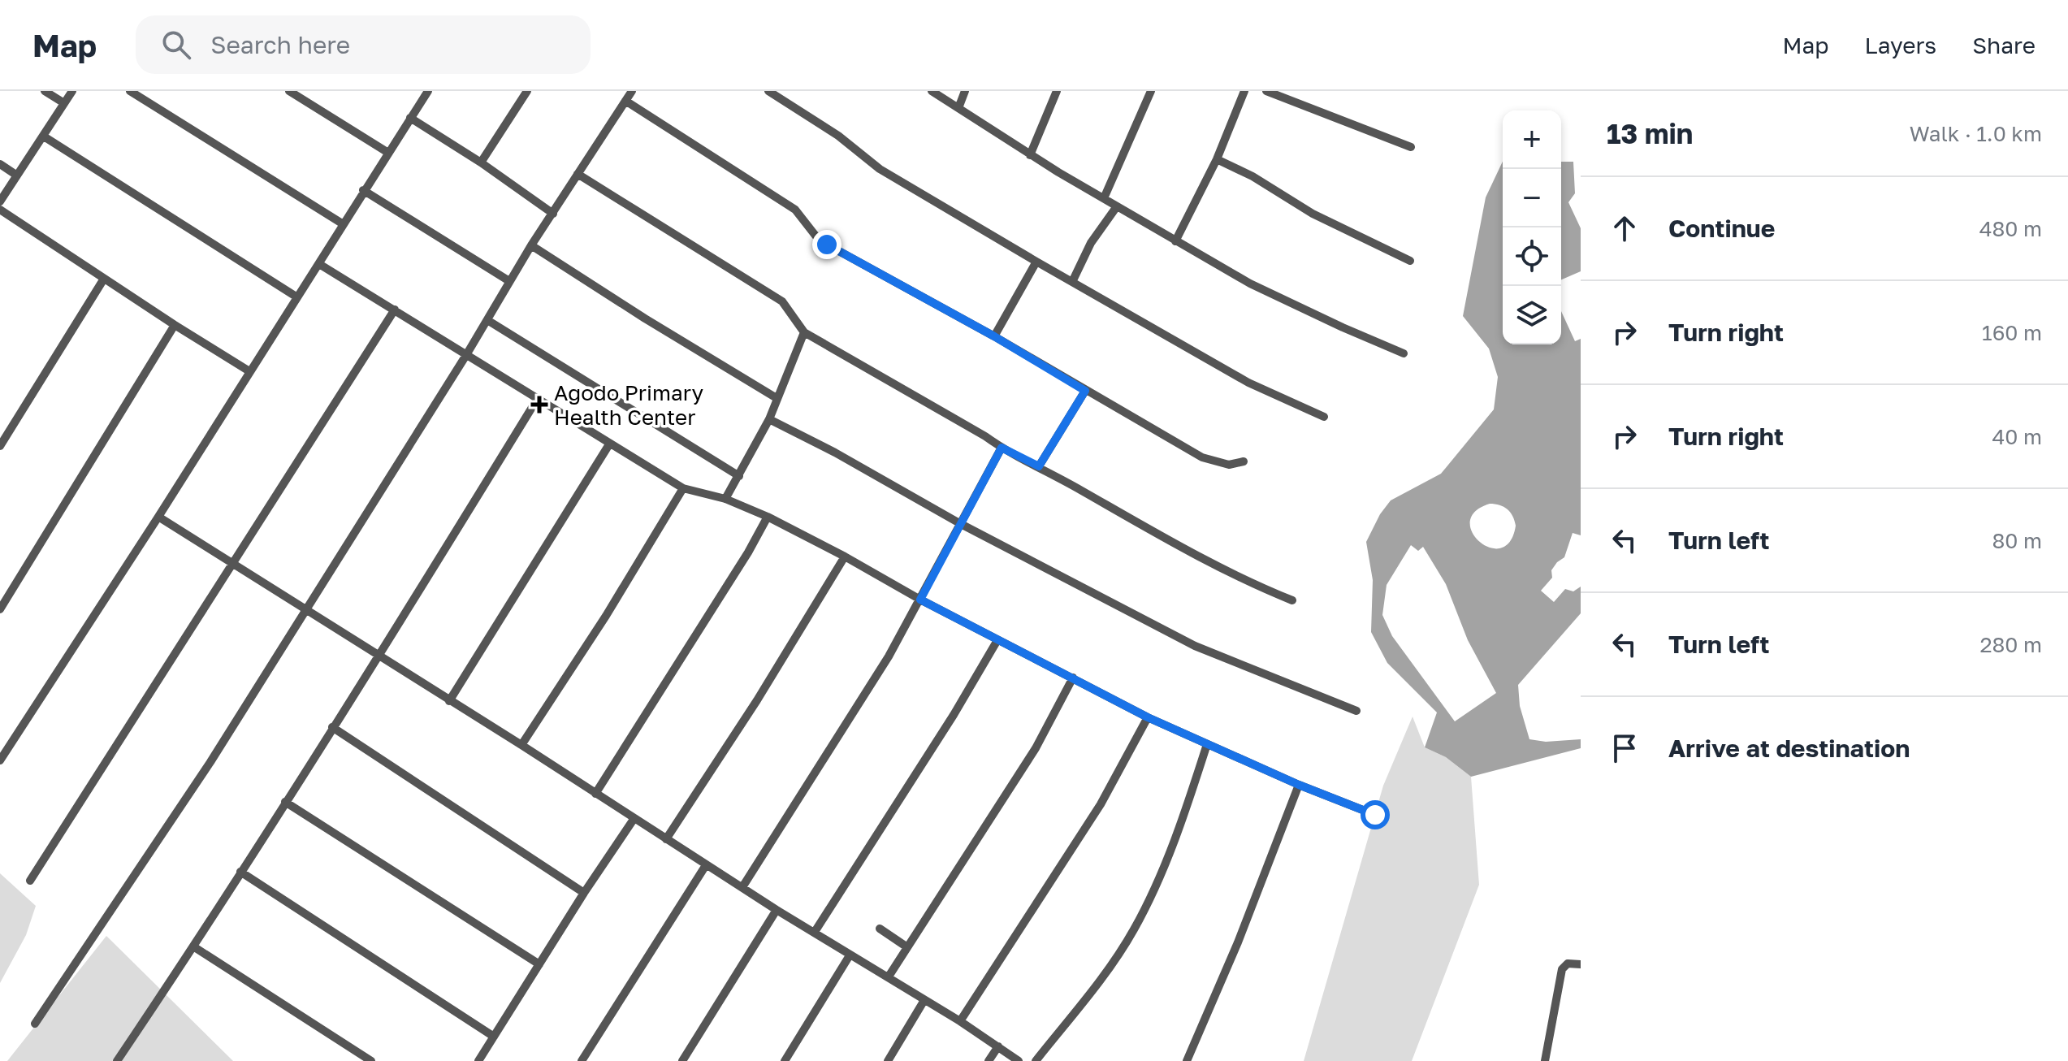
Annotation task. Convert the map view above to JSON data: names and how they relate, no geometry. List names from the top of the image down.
{
  "places": {
    "health": ["Agodo Primary Health Center"]
  },
  "page": {
    "header": "Map",
    "search": "Search here",
    "nav": ["Map", "Layers", "Share"],
    "heading": ["13 min", "Walk · 1.0 km"],
    "map_buttons": ["+", "−"],
    "list": [
      ["Continue", "480 m"],
      ["Turn right", "160 m"],
      ["Turn right", "40 m"],
      ["Turn left", "80 m"],
      ["Turn left", "280 m"],
      "Arrive at destination"
    ]
  }
}
